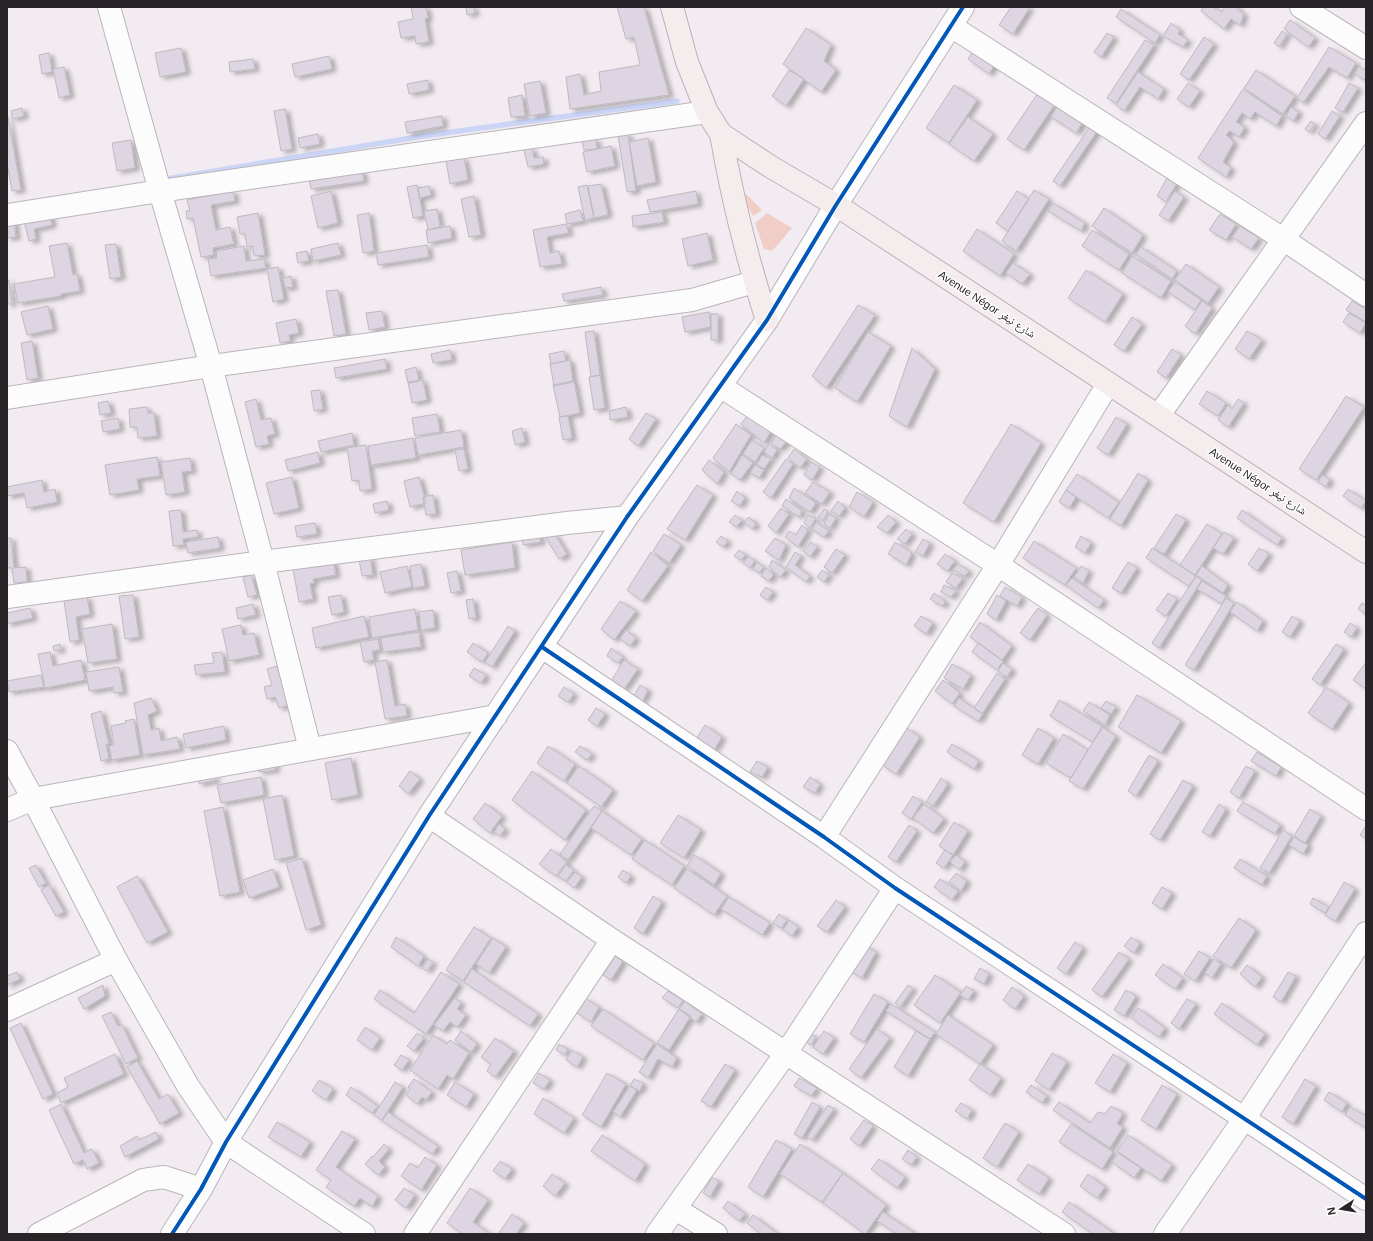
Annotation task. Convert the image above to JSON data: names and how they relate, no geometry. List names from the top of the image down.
{
  "streets": {
    "main road": ["Avenue Négor شارع نيغر"]
  },
  "north": "left"
}
